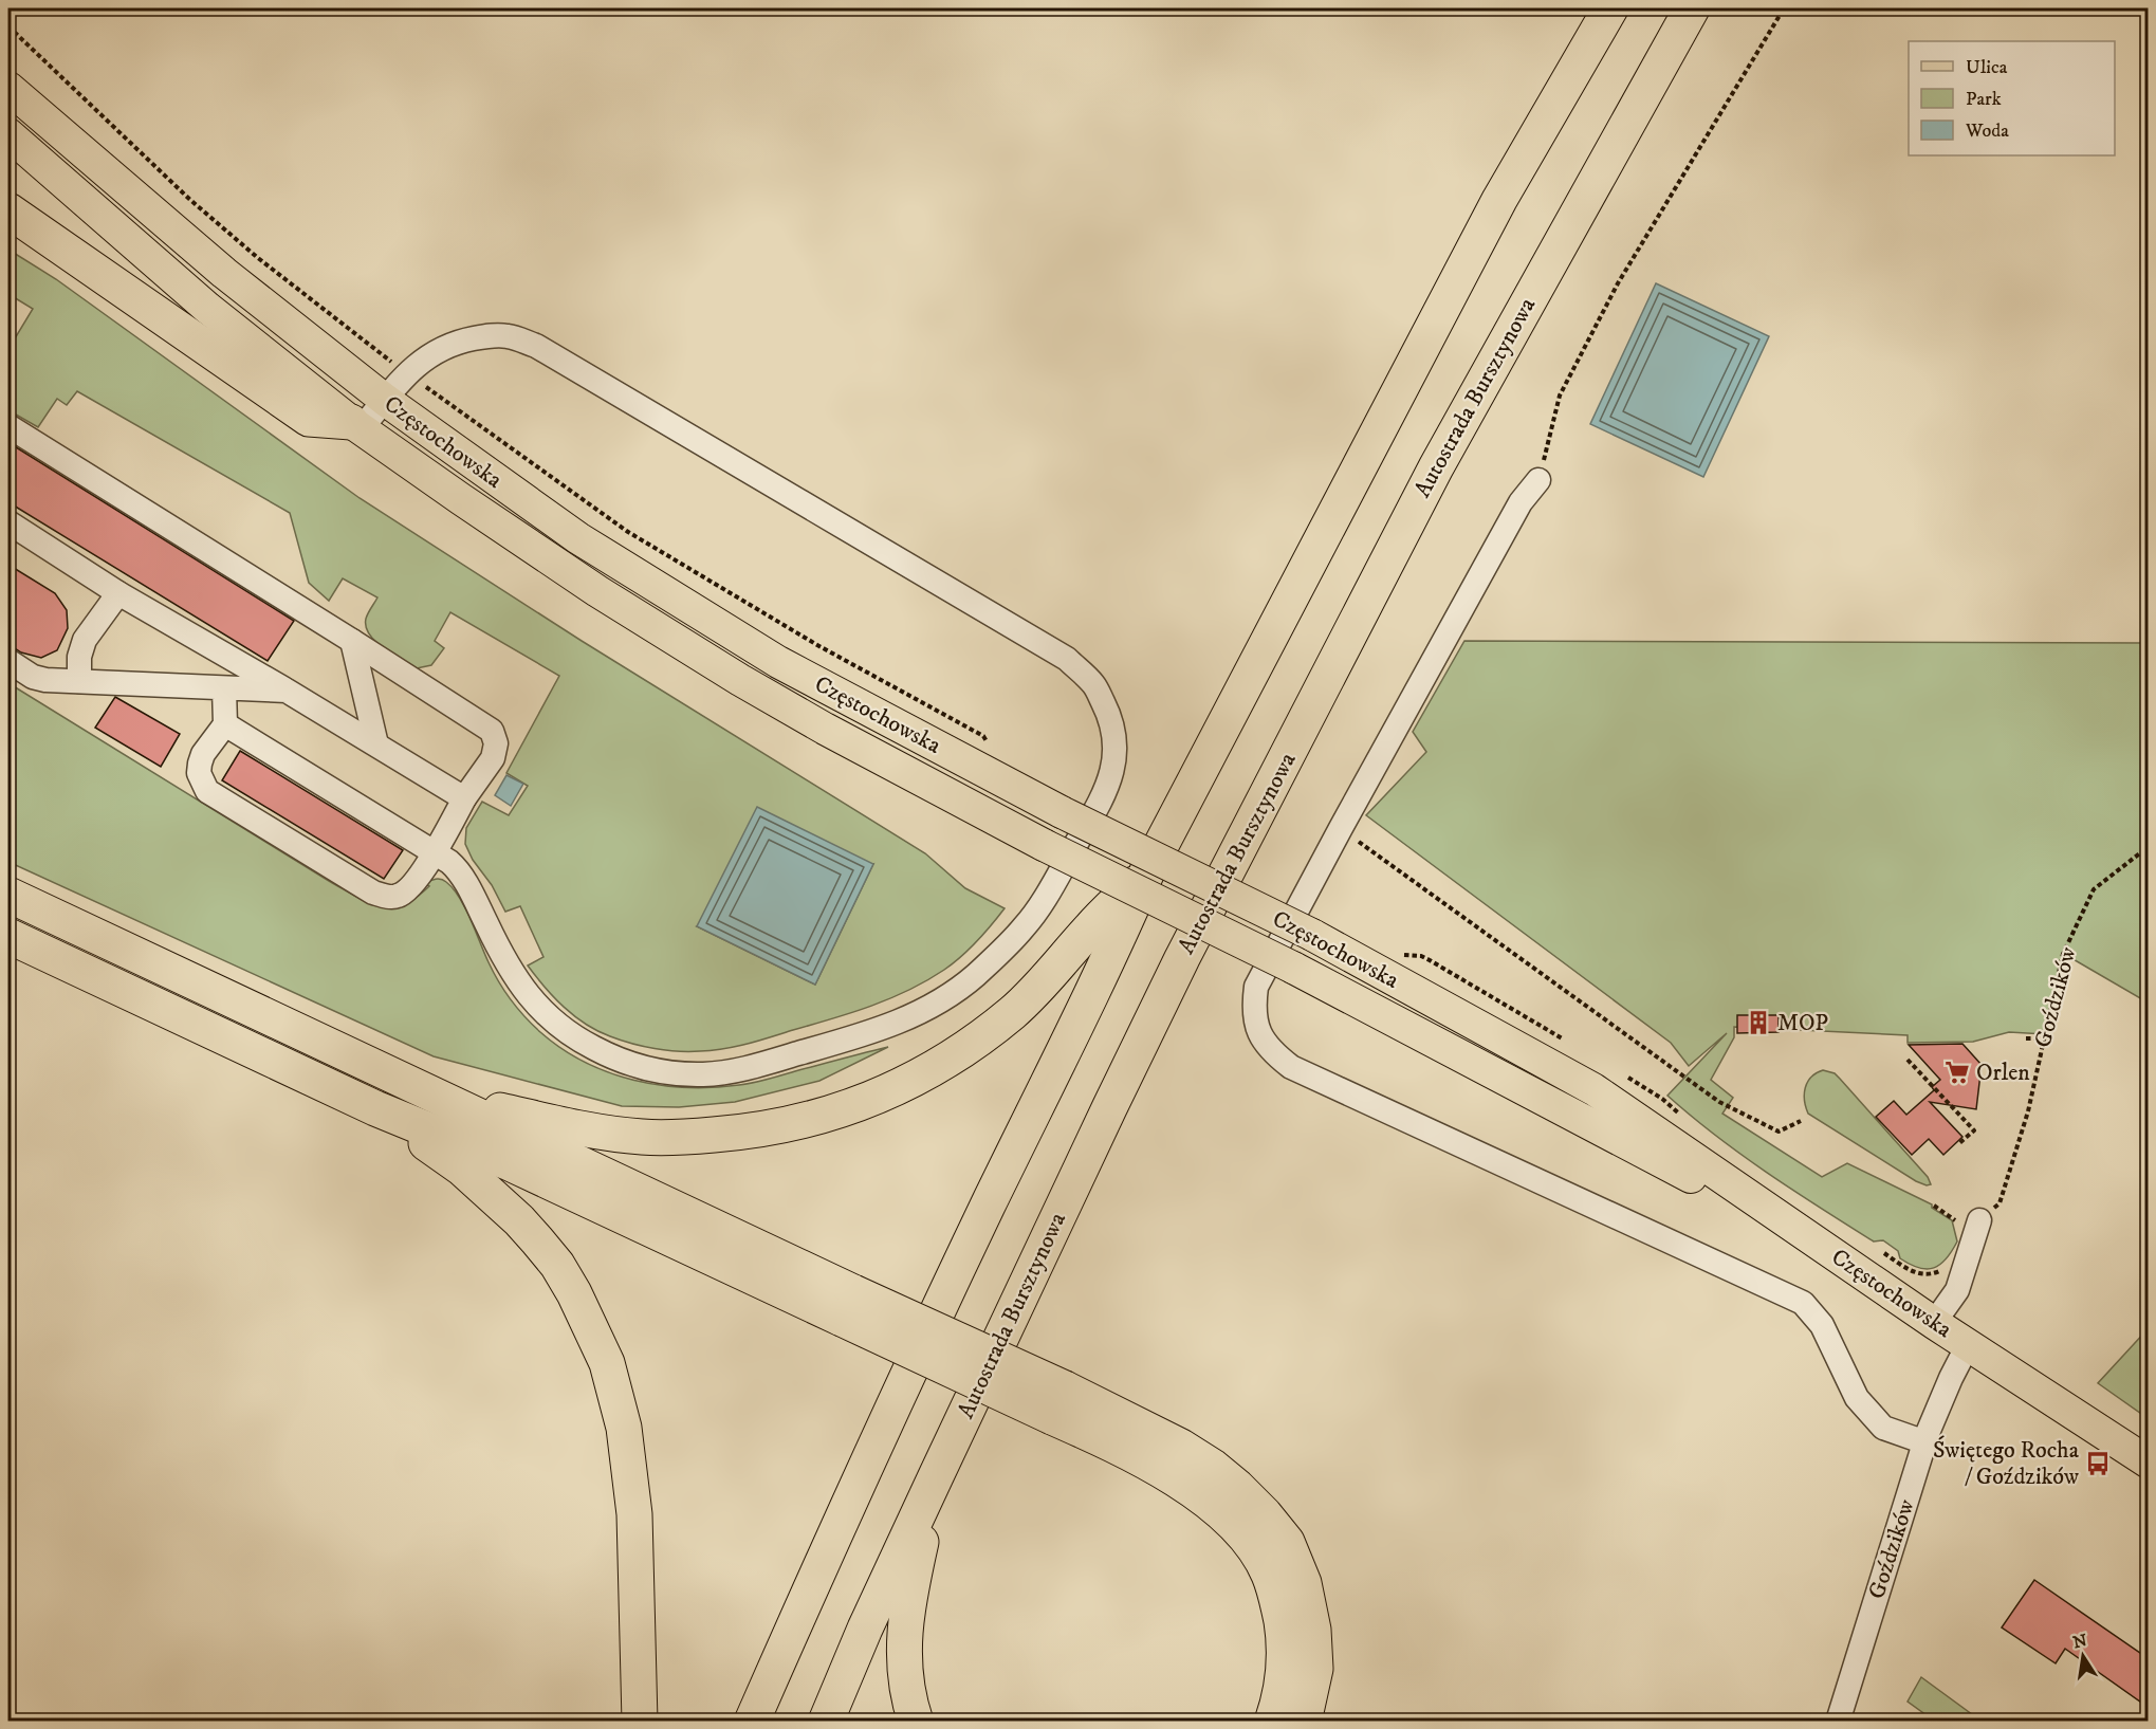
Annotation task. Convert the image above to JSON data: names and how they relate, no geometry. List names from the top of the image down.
{
  "streets": {
    "highway": ["Autostrada Bursztynowa"],
    "main road": ["Częstochowska"],
    "street": ["Goździków"]
  },
  "crossings": [
    ["Częstochowska", "Goździków"]
  ],
  "places": {
    "building": ["MOP"],
    "supermarket": ["Orlen"],
    "bus stop": ["Świętego Rocha / Goździków"]
  },
  "legend": ["Ulica", "Park", "Woda"],
  "north": "top"
}
